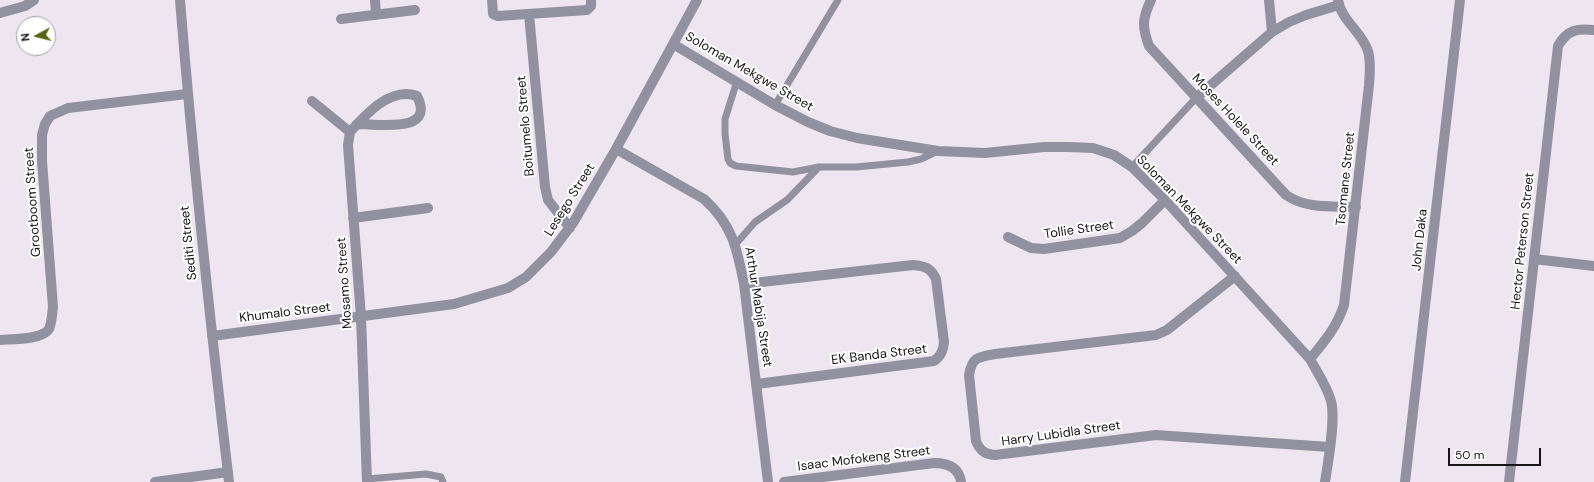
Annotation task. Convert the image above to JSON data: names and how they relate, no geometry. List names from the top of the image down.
{
  "streets": {
    "street": [
      "Soloman Mekgwe Street",
      "Moses Holele Street",
      "Boitumelo Street",
      "Tsomane Street",
      "Lesego Street",
      "Grootboom Street",
      "Tollie Street",
      "John Daka",
      "Hector Peterson Street",
      "Sediti Street",
      "Mosamo Street",
      "Arthur Mabija Street",
      "Khumalo Street",
      "EK Banda Street",
      "Harry Lubidla Street",
      "Isaac Mofokeng Street"
    ]
  },
  "crossings": [
    ["Soloman Mekgwe Street", "Tsomane Street"],
    ["Soloman Mekgwe Street", "Lesego Street"],
    ["Soloman Mekgwe Street", "Tollie Street"],
    ["Soloman Mekgwe Street", "Harry Lubidla Street"],
    ["Moses Holele Street", "Tsomane Street"],
    ["Boitumelo Street", "Lesego Street"],
    ["Lesego Street", "Mosamo Street"],
    ["Lesego Street", "Arthur Mabija Street"],
    ["Lesego Street", "Khumalo Street"],
    ["Grootboom Street", "Sediti Street"],
    ["Sediti Street", "Khumalo Street"],
    ["Mosamo Street", "Khumalo Street"],
    ["Arthur Mabija Street", "EK Banda Street"]
  ],
  "scale_bar": "50 m",
  "north": "left"
}
